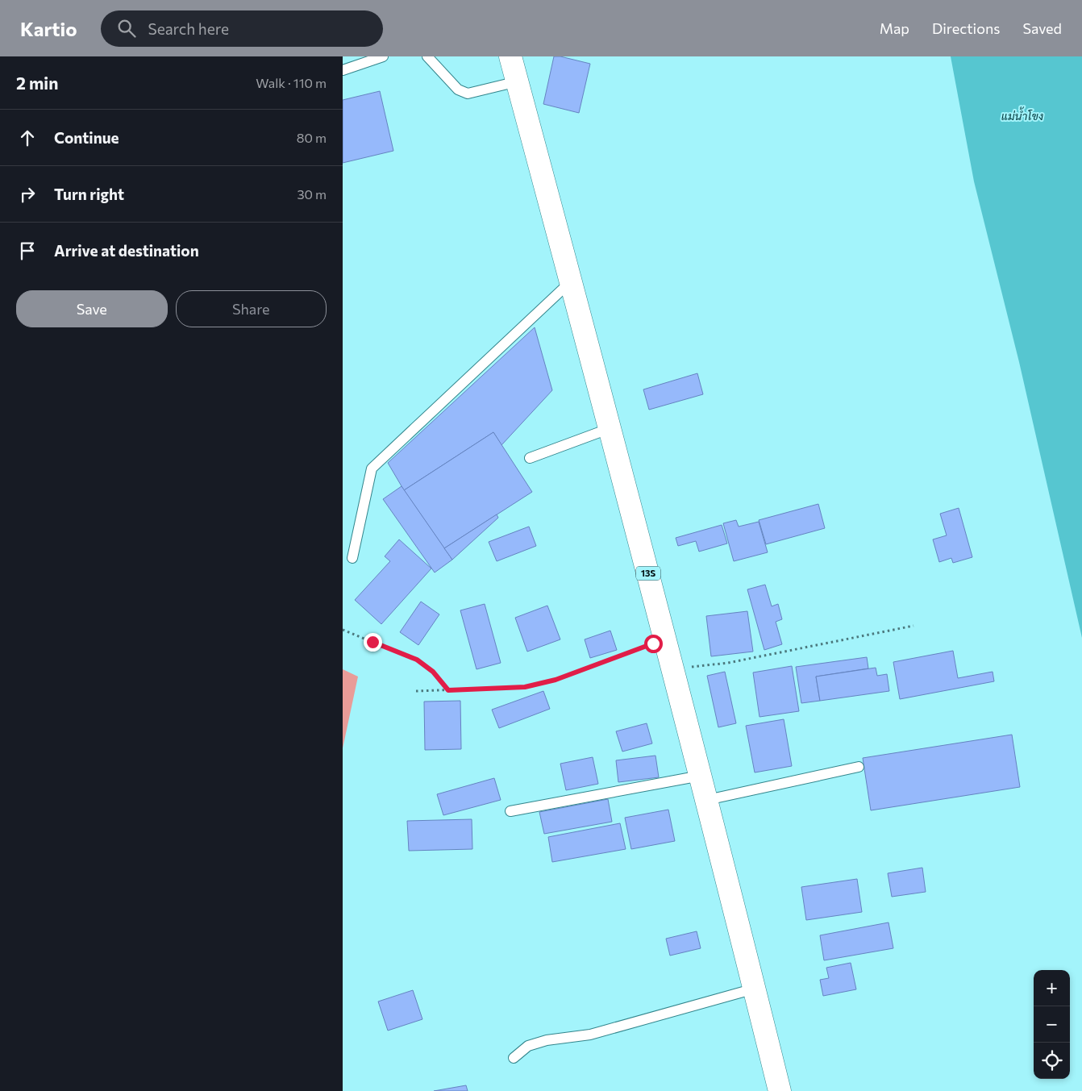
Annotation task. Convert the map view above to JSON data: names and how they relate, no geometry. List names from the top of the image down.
{
  "streets": {
    "highway": ["13S"]
  },
  "water": ["แม่น้ำโขง"],
  "page": {
    "header": "Kartio",
    "search": "Search here",
    "nav": ["Map", "Directions", "Saved"],
    "heading": ["2 min", "Walk · 110 m"],
    "list": [
      ["Continue", "80 m"],
      ["Turn right", "30 m"],
      "Arrive at destination"
    ],
    "buttons": ["Save", "Share"],
    "map_buttons": ["+", "−"]
  }
}
